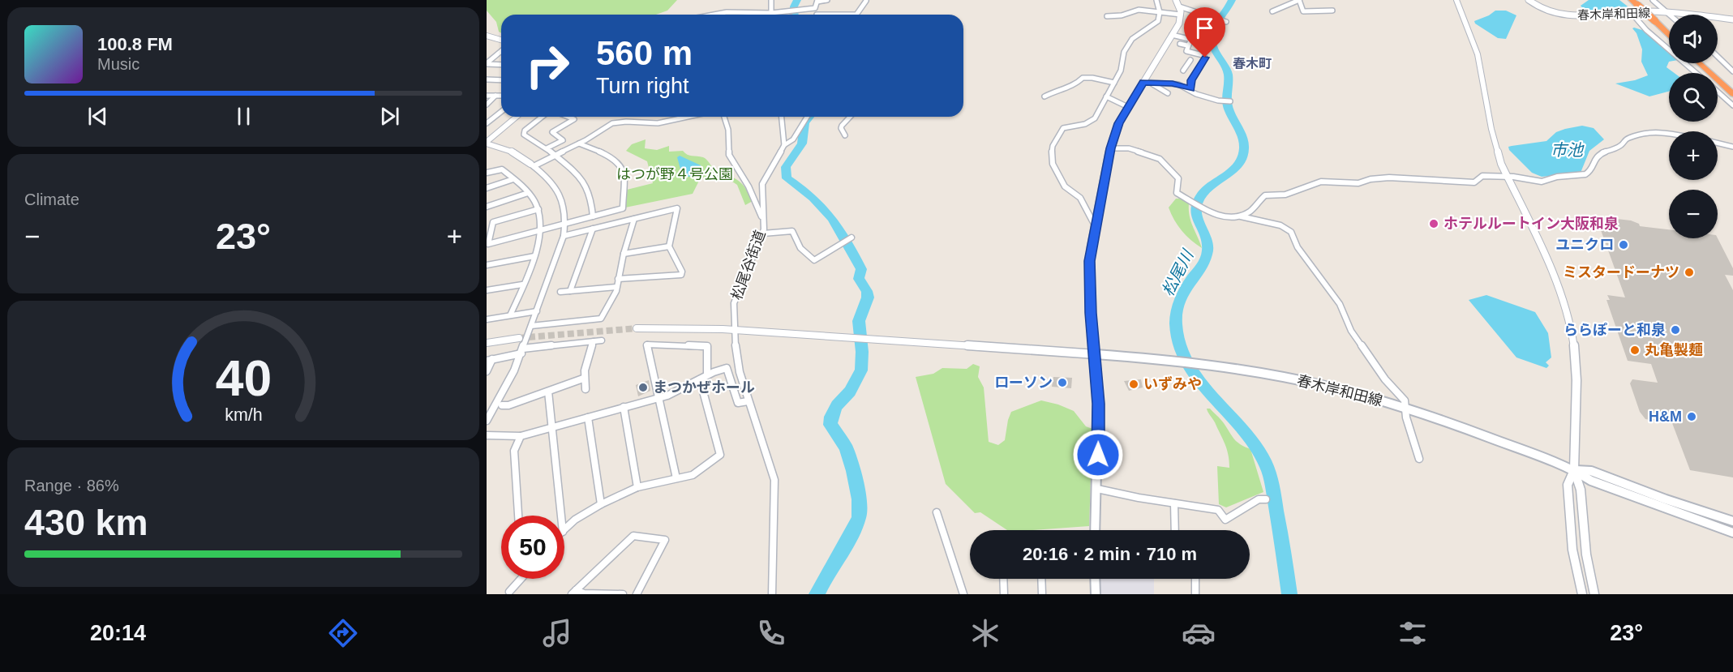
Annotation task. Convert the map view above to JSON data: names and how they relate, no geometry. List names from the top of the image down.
{
  "streets": {
    "main road": ["春木岸和田線"],
    "street": ["松尾谷街道"]
  },
  "districts": ["春木町"],
  "water": ["市池", "松尾川"],
  "parks": ["はつが野４号公園"],
  "places": [
    "ホテルルートイン大阪和泉",
    "ユニクロ",
    "ミスタードーナツ",
    "ららぽーと和泉",
    "丸亀製麺",
    "ローソン",
    "いずみや",
    "まつかぜホール",
    "H&M"
  ],
  "page": {
    "map_buttons": ["+", "−"],
    "turn": ["560 m", "Turn right"],
    "song": ["100.8 FM", "Music"],
    "tile": [
      "Climate",
      ["Range · 86%", "430 km"]
    ],
    "heat": ["−", "23°", "+"],
    "limit": "50",
    "trip": "20:16 · 2 min · 710 m",
    "tabs": ["20:14", "23°"],
    "gauge": ["40", "km/h"]
  }
}
